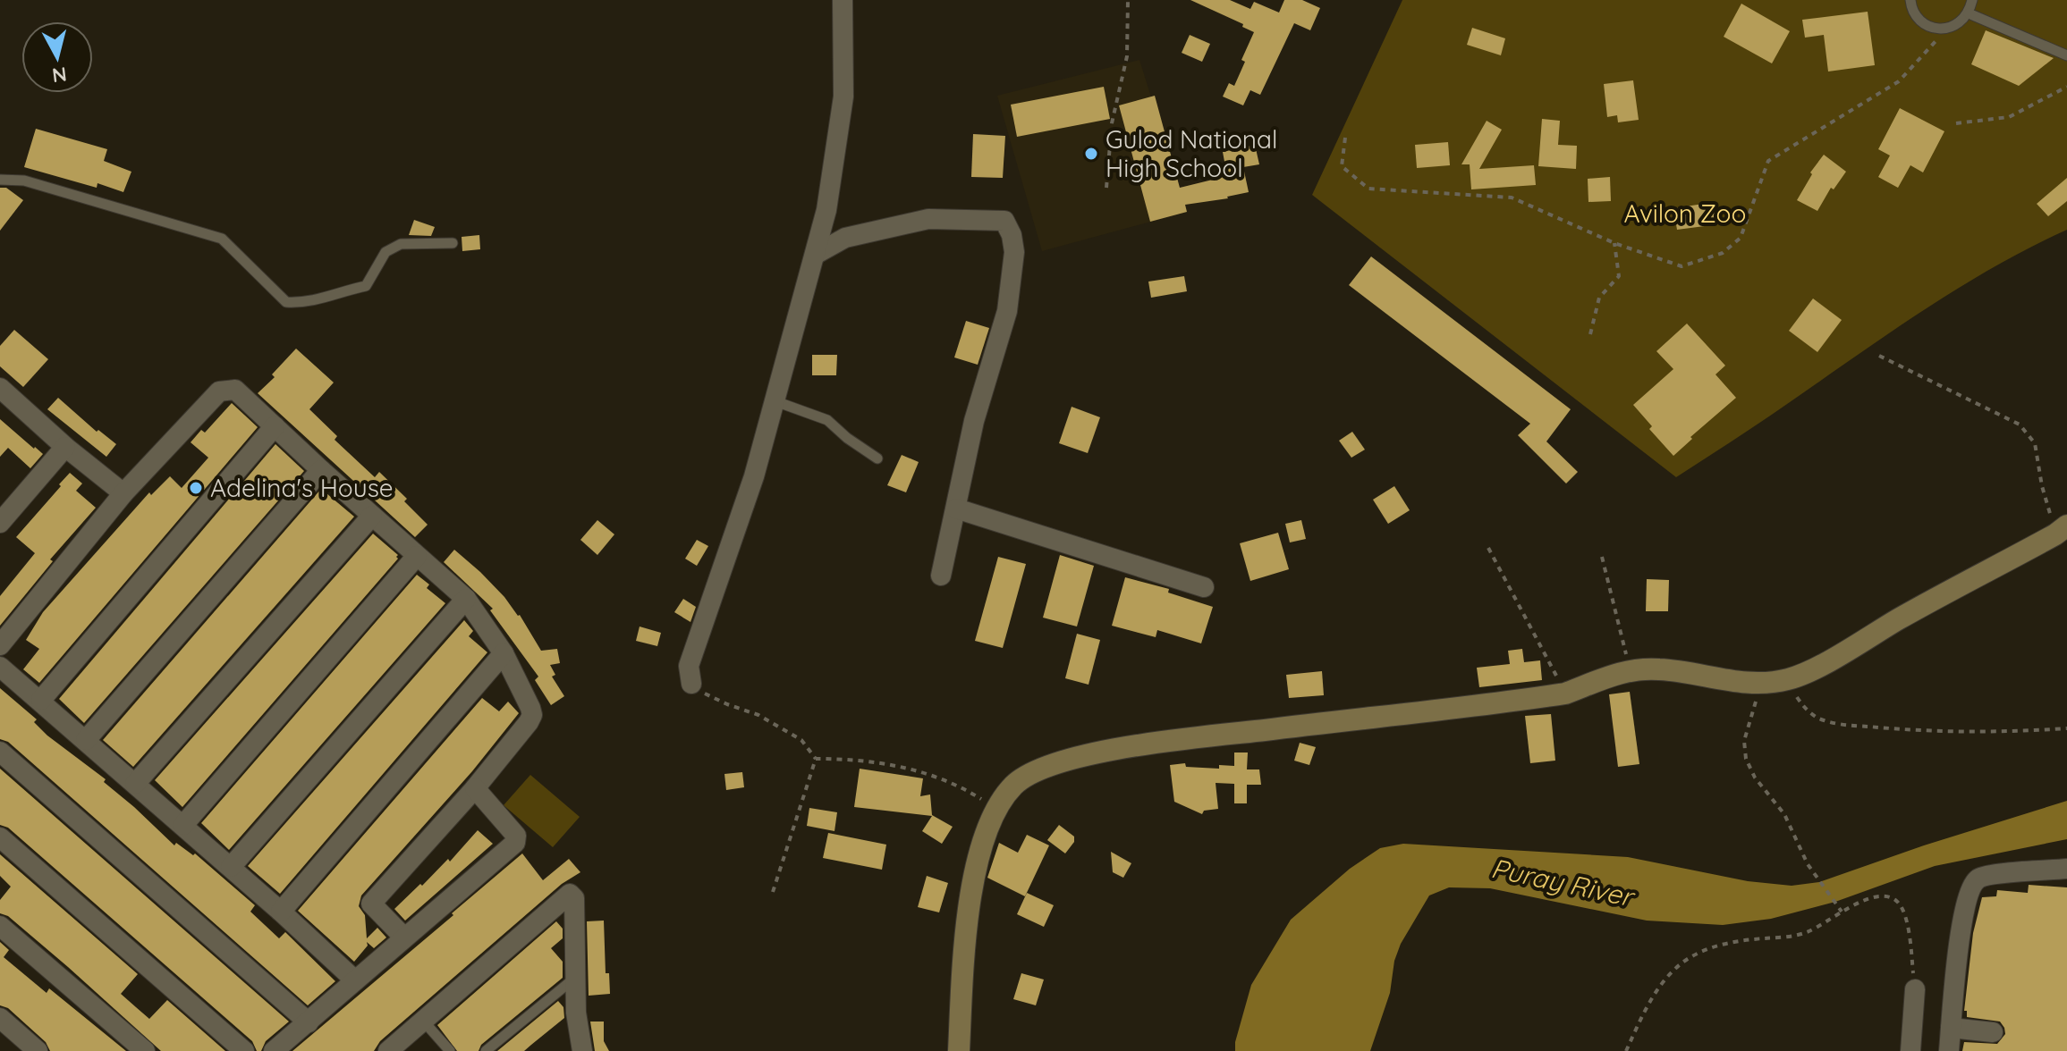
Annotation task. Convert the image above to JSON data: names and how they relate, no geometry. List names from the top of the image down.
{
  "water": ["Puray River"],
  "parks": ["Avilon Zoo"],
  "places": ["Gulod National High School", "Adelina's House"],
  "north": "bottom"
}
